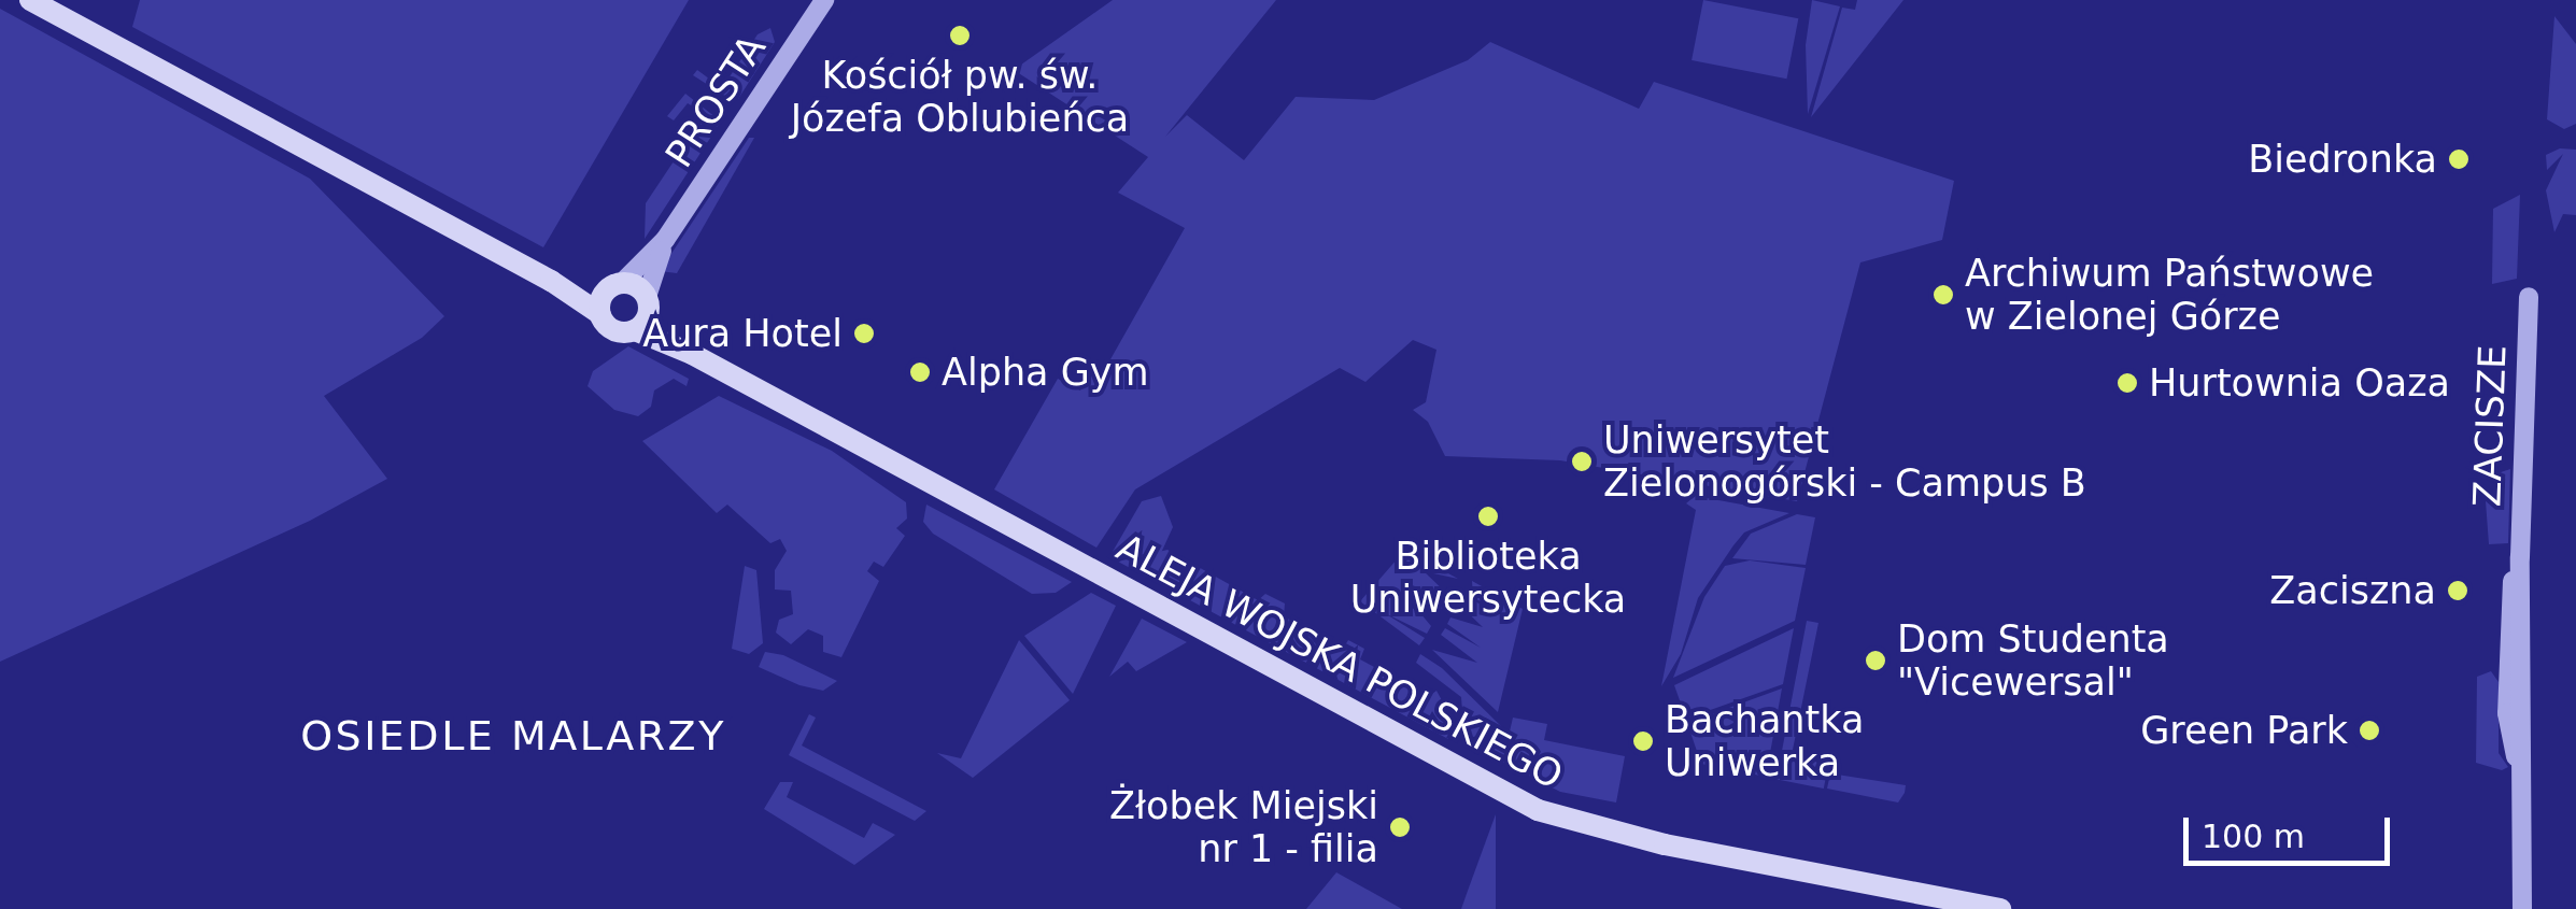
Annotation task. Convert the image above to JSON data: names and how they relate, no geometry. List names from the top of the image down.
{
  "streets": {
    "main road": ["ALEJA WOJSKA POLSKIEGO"],
    "street": ["PROSTA", "ZACISZE"]
  },
  "crossings": [
    ["PROSTA", "ALEJA WOJSKA POLSKIEGO"]
  ],
  "districts": ["OSIEDLE MALARZY"],
  "places": [
    "Kościół pw. św. Józefa Oblubieńca",
    "Biedronka",
    "Archiwum Państwowe w Zielonej Górze",
    "Aura Hotel",
    "Alpha Gym",
    "Hurtownia Oaza",
    "Uniwersytet Zielonogórski - Campus B",
    "Biblioteka Uniwersytecka",
    "Zaciszna",
    "Dom Studenta \"Vicewersal\"",
    "Green Park",
    "Bachantka Uniwerka",
    "Żłobek Miejski nr 1 - filia"
  ],
  "scale_bar": "100 m"
}
